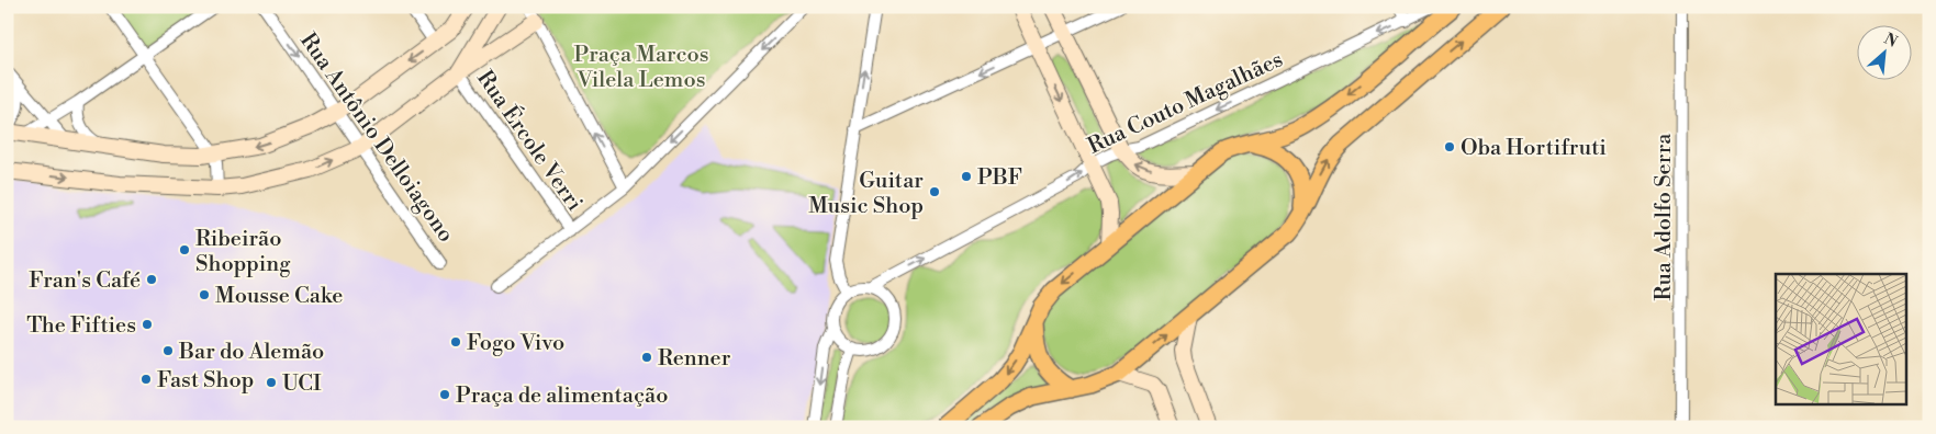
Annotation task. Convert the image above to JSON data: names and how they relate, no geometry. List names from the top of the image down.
{
  "streets": {
    "street": [
      "Rua Couto Magalhães",
      "Rua Antônio Delloiagono",
      "Rua Ércole Verri",
      "Rua Adolfo Serra"
    ]
  },
  "one_way": ["Rua Antônio Delloiagono"],
  "parks": ["Praça Marcos Vilela Lemos"],
  "places": [
    "Oba Hortifruti",
    "PBF",
    "Guitar Music Shop",
    "Ribeirão Shopping",
    "Fran's Café",
    "Mousse Cake",
    "The Fifties",
    "Fogo Vivo",
    "Bar do Alemão",
    "Renner",
    "Fast Shop",
    "UCI",
    "Praça de alimentação"
  ],
  "north": "top right"
}
